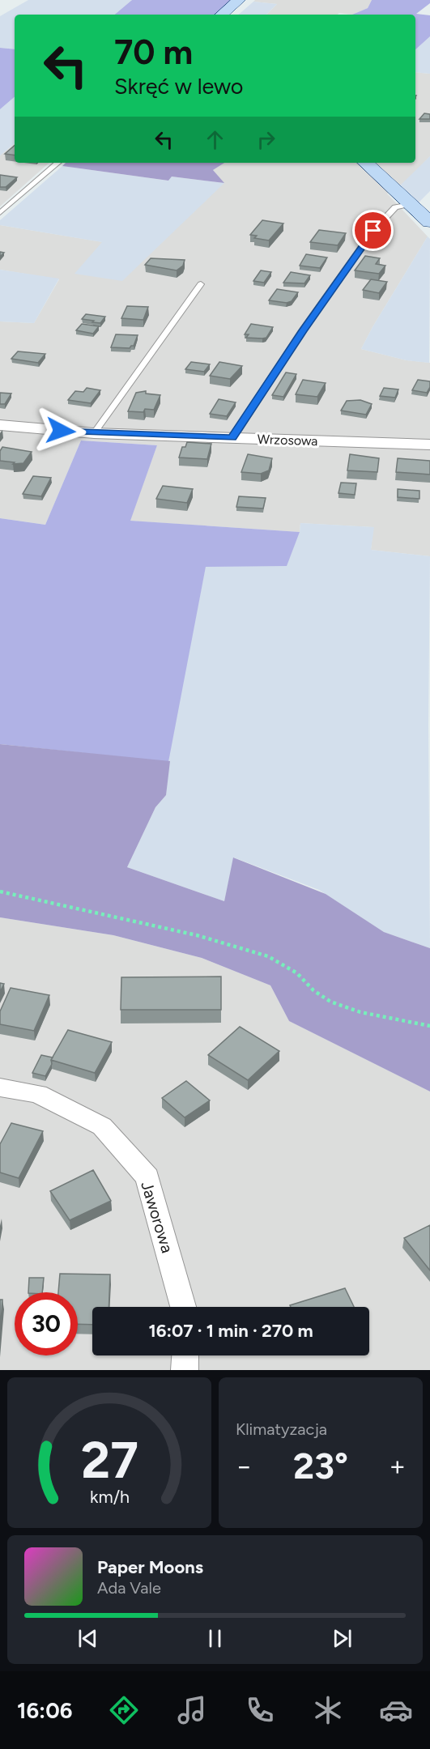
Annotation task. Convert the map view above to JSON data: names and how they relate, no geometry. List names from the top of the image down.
{
  "streets": {
    "street": ["Wrzosowa", "Jaworowa"]
  },
  "page": {
    "turn": ["70 m", "Skręć w lewo"],
    "limit": "30",
    "trip": "16:07 · 1 min · 270 m",
    "tile": "Klimatyzacja",
    "heat": ["−", "23°", "+"],
    "song": ["Paper Moons", "Ada Vale"],
    "tabs": "16:06",
    "gauge": ["27", "km/h"]
  }
}
